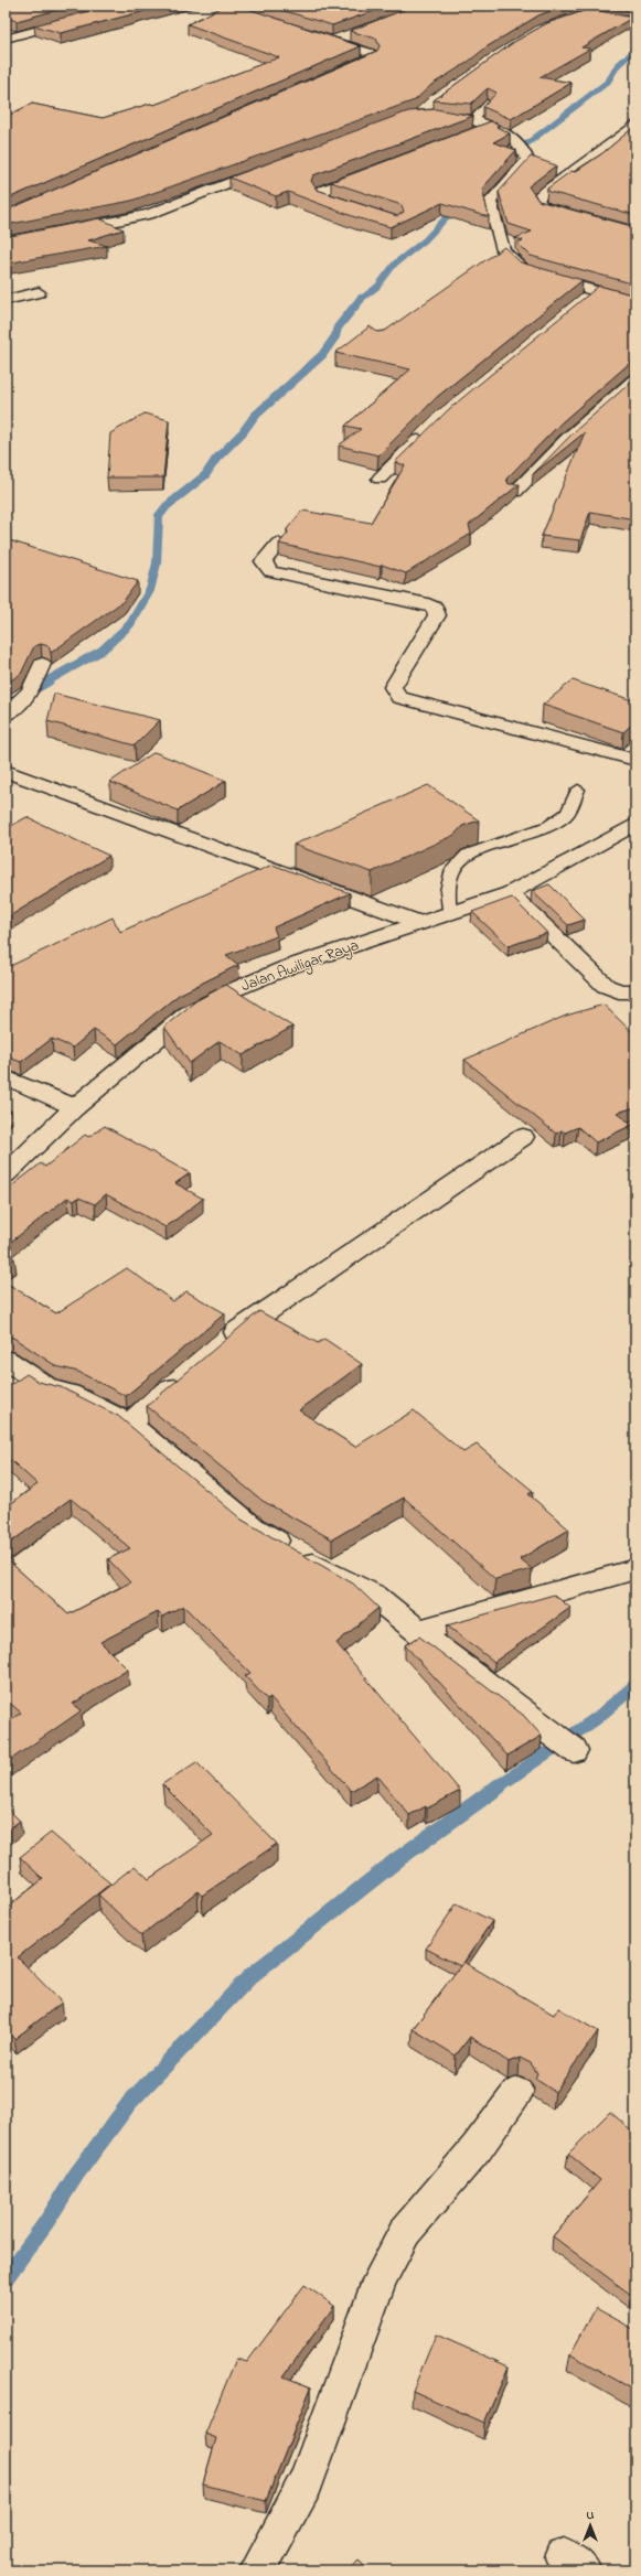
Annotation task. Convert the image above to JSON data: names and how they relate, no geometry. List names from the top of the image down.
{
  "streets": {
    "street": ["Jalan Awiligar Raya"]
  },
  "north": "top"
}
